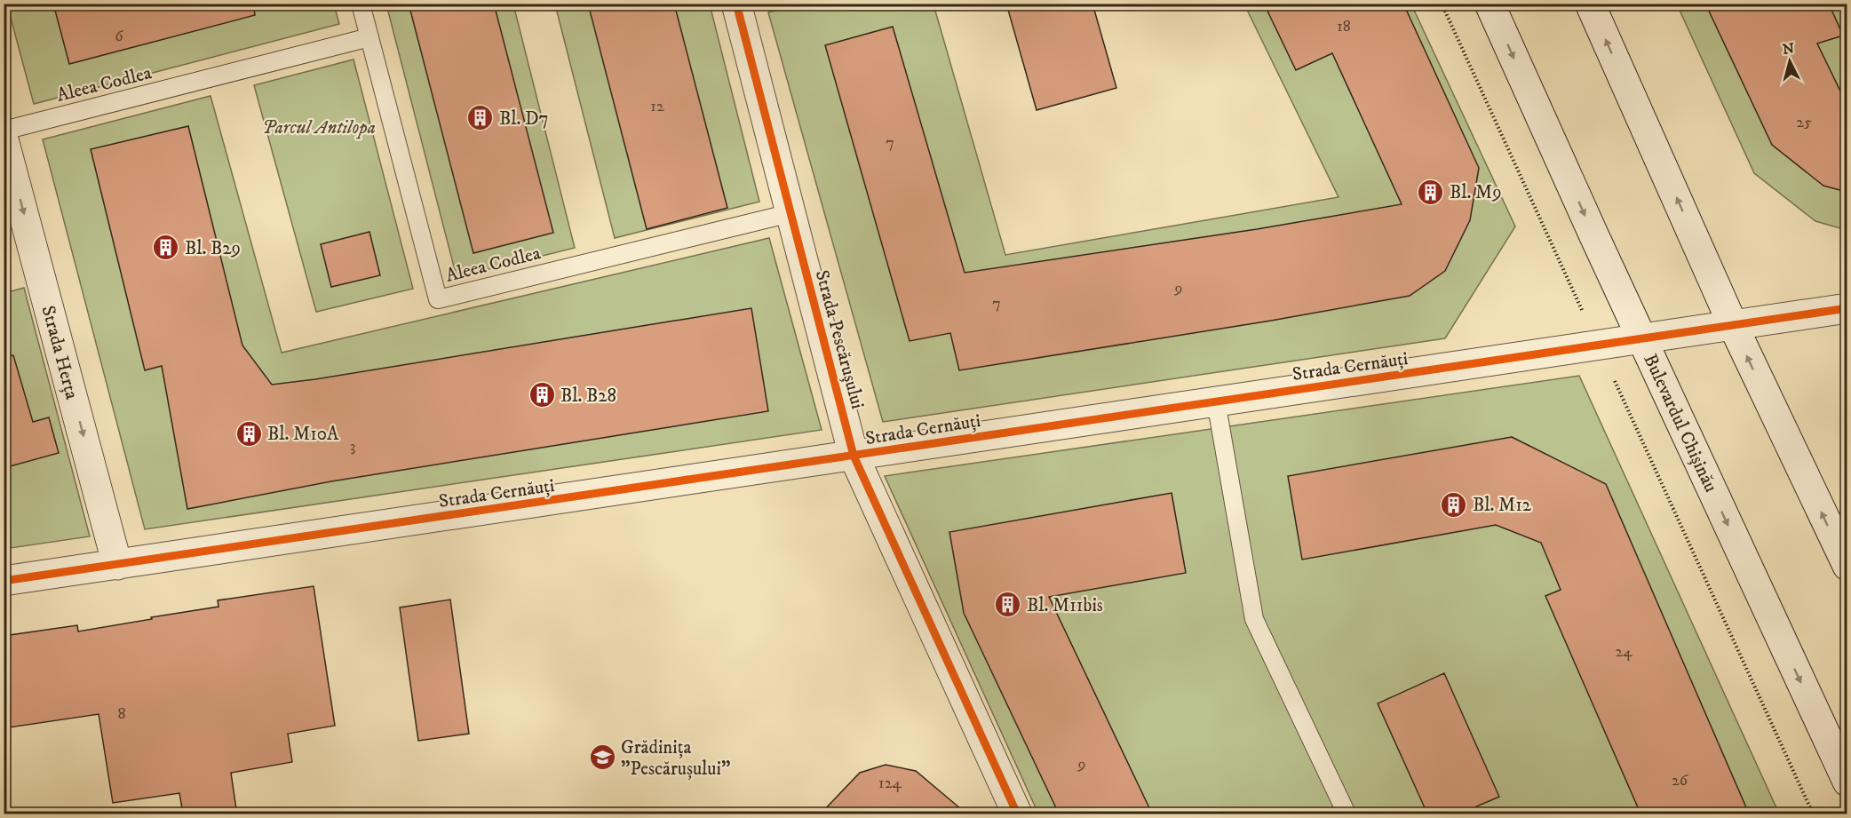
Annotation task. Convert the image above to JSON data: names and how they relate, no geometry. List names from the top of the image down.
{
  "streets": {
    "street": [
      "Strada Pescărușului",
      "Strada Herța",
      "Strada Cernăuți",
      "Bulevardul Chișinău"
    ],
    "lane": ["Aleea Codlea"]
  },
  "crossings": [
    ["Aleea Codlea", "Strada Pescărușului"],
    ["Strada Pescărușului", "Strada Cernăuți"],
    ["Strada Herța", "Strada Cernăuți"],
    ["Strada Cernăuți", "Bulevardul Chișinău"]
  ],
  "one_way": ["Strada Herța"],
  "parks": ["Parcul Antilopa"],
  "places": {
    "building": [
      "Bl. D7",
      "Bl. M9",
      "Bl. B29",
      "Bl. B28",
      "Bl. M10A",
      "Bl. M12",
      "Bl. M11bis"
    ],
    "school or university": ["Grădinița \"Pescărușului\""]
  },
  "house_numbers": [
    "18",
    "6",
    "12",
    "25",
    "7",
    "9",
    "7",
    "3",
    "24",
    "8",
    "9",
    "26",
    "124"
  ],
  "north": "top"
}
